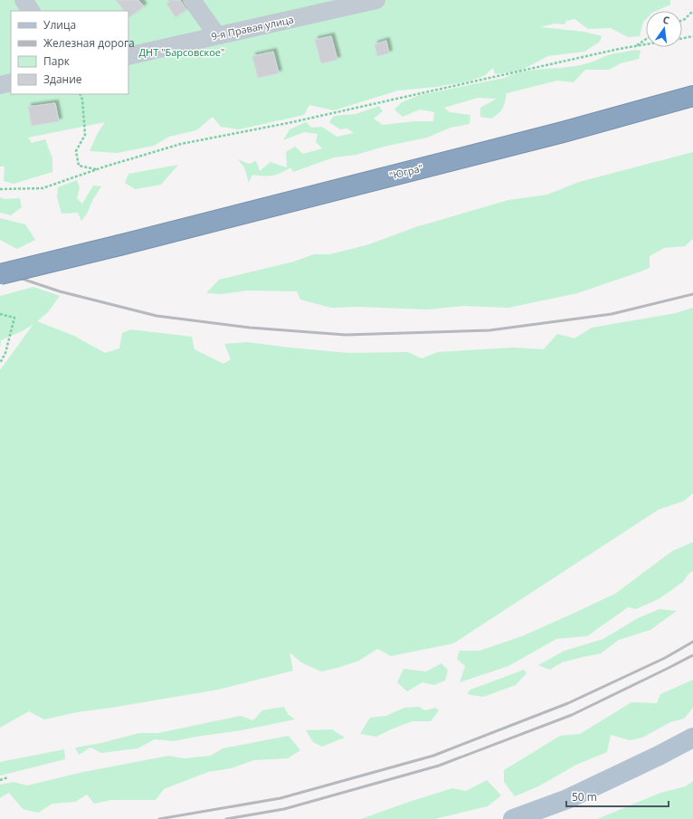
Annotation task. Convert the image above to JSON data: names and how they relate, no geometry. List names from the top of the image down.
{
  "streets": {
    "highway": ["\"Югра\""],
    "street": ["9-я Правая улица"]
  },
  "parks": ["ДНТ \"Барсовское\""],
  "legend": [
    "Улица",
    "Железная дорога",
    "Парк",
    "Здание"
  ],
  "scale_bar": "50 m",
  "north": "top"
}
